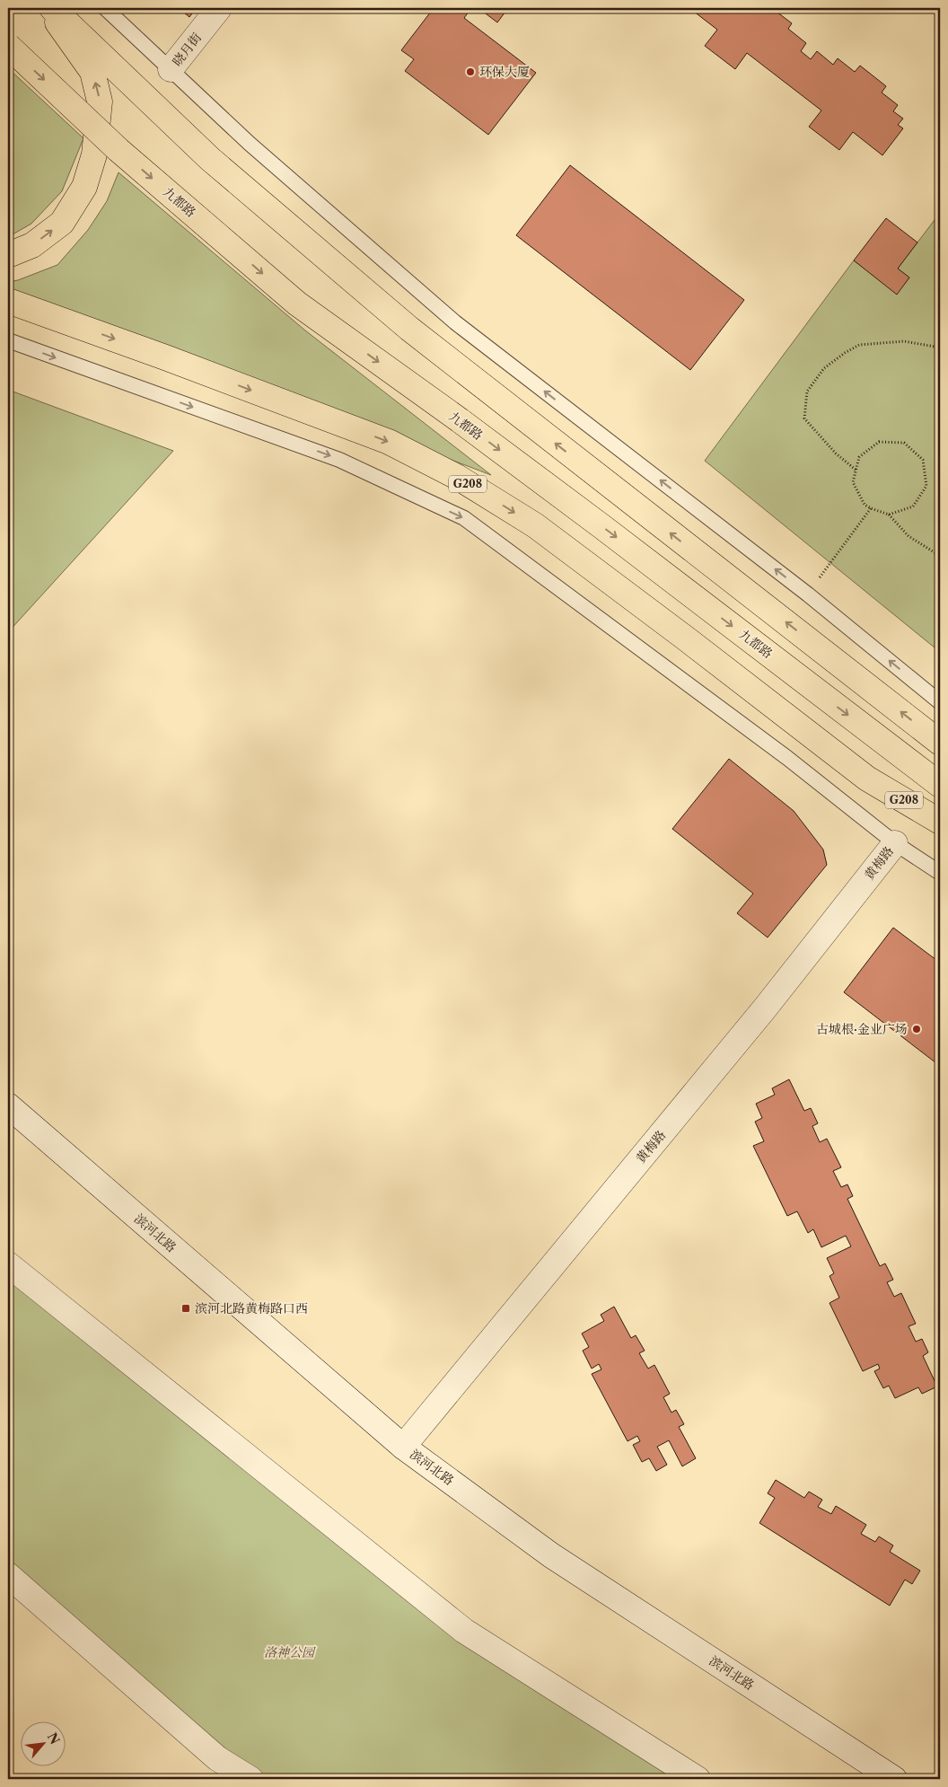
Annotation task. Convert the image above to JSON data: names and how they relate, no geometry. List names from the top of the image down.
{
  "streets": {
    "main road": ["九都路", "G208"],
    "street": ["晓月街", "黄梅路", "滨河北路"]
  },
  "crossings": [
    ["黄梅路", "滨河北路"]
  ],
  "parks": ["洛神公园"],
  "places": {
    "other": ["环保大厦", "古城根·金业广场"],
    "transit": ["滨河北路黄梅路口西"]
  },
  "north": "top right"
}
